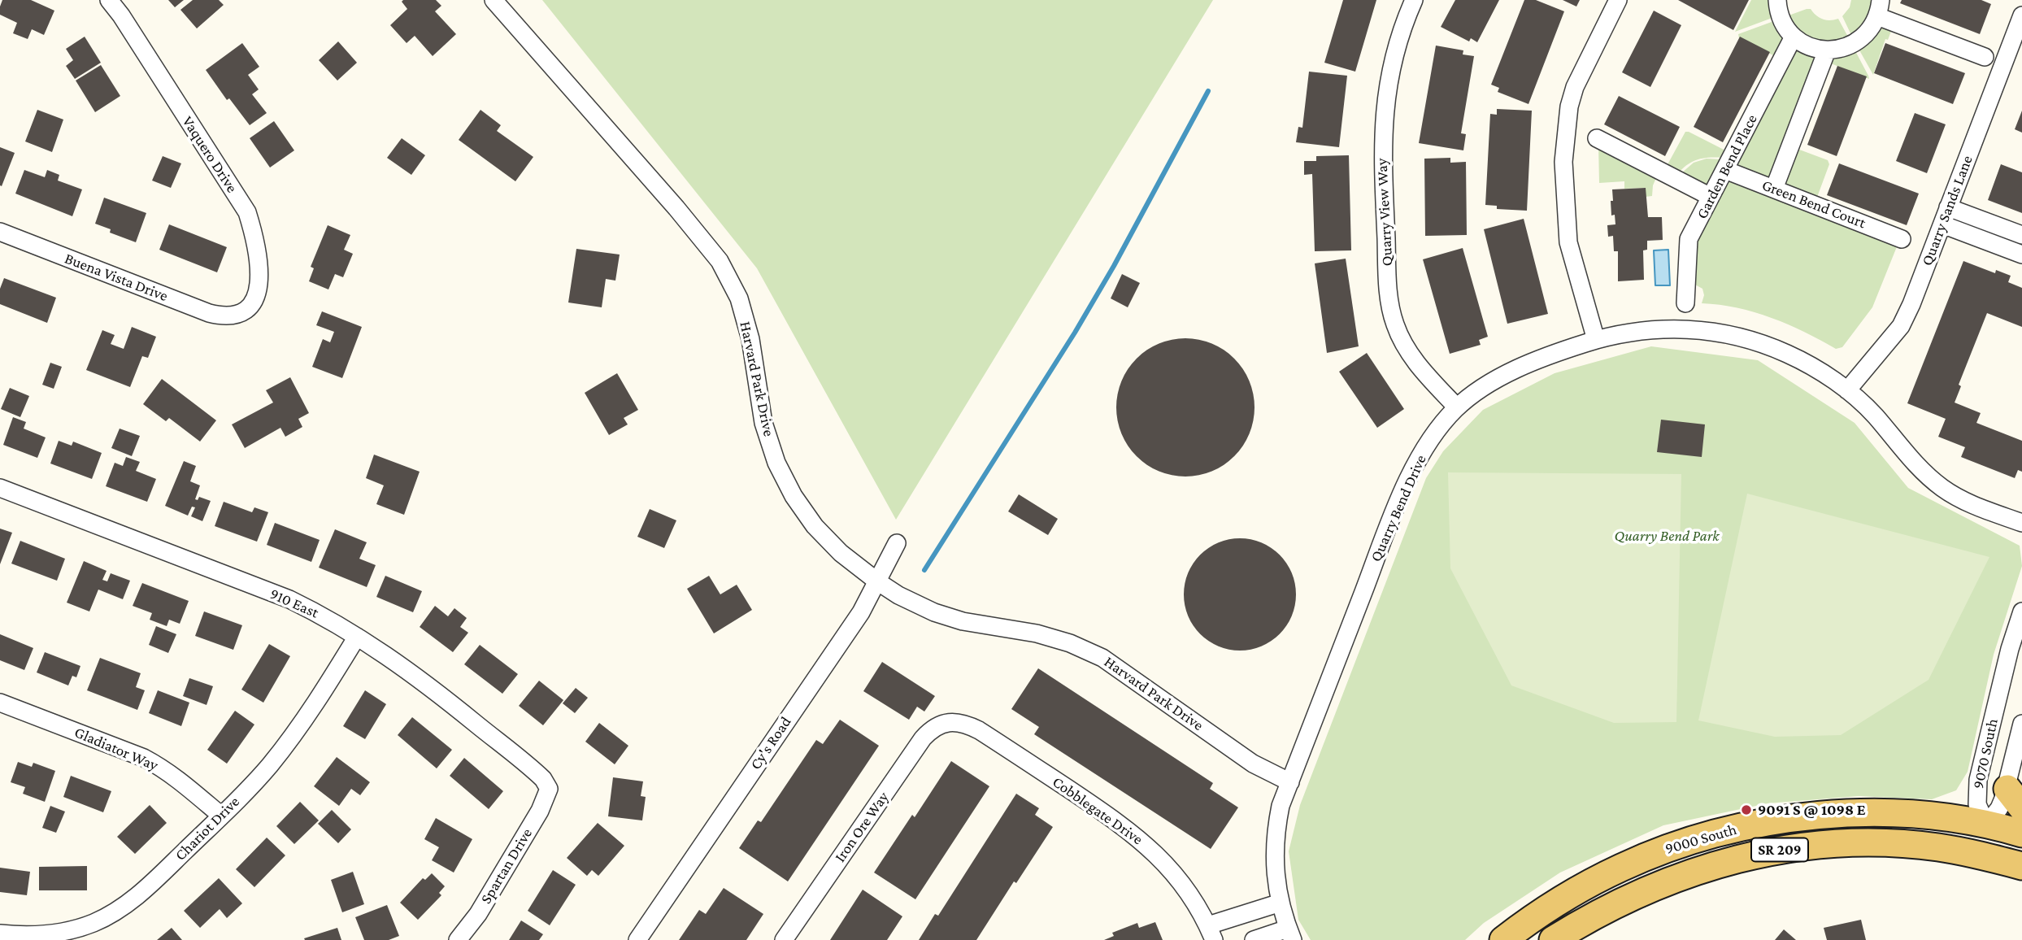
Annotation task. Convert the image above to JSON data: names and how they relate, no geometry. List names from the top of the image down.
{
  "streets": {
    "main road": ["9000 South", "SR 209"],
    "street": [
      "Vaquero Drive",
      "Garden Bend Place",
      "Green Bend Court",
      "Quarry Sands Lane",
      "Quarry View Way",
      "Buena Vista Drive",
      "Harvard Park Drive",
      "Quarry Bend Drive",
      "910 East",
      "Cy's Road",
      "Gladiator Way",
      "9070 South",
      "Cobblegate Drive",
      "Iron Ore Way",
      "Chariot Drive",
      "Spartan Drive"
    ]
  },
  "crossings": [
    ["Vaquero Drive", "Buena Vista Drive"],
    ["Garden Bend Place", "Green Bend Court"],
    ["Quarry Sands Lane", "Quarry Bend Drive"],
    ["Quarry View Way", "Quarry Bend Drive"],
    ["Harvard Park Drive", "Quarry Bend Drive"],
    ["Harvard Park Drive", "Cy's Road"],
    ["910 East", "Chariot Drive"],
    ["910 East", "Spartan Drive"],
    ["Gladiator Way", "Chariot Drive"],
    ["9070 South", "9000 South"],
    ["Cobblegate Drive", "Iron Ore Way"]
  ],
  "parks": ["Quarry Bend Park"],
  "places": ["9091 S @ 1098 E"]
}
